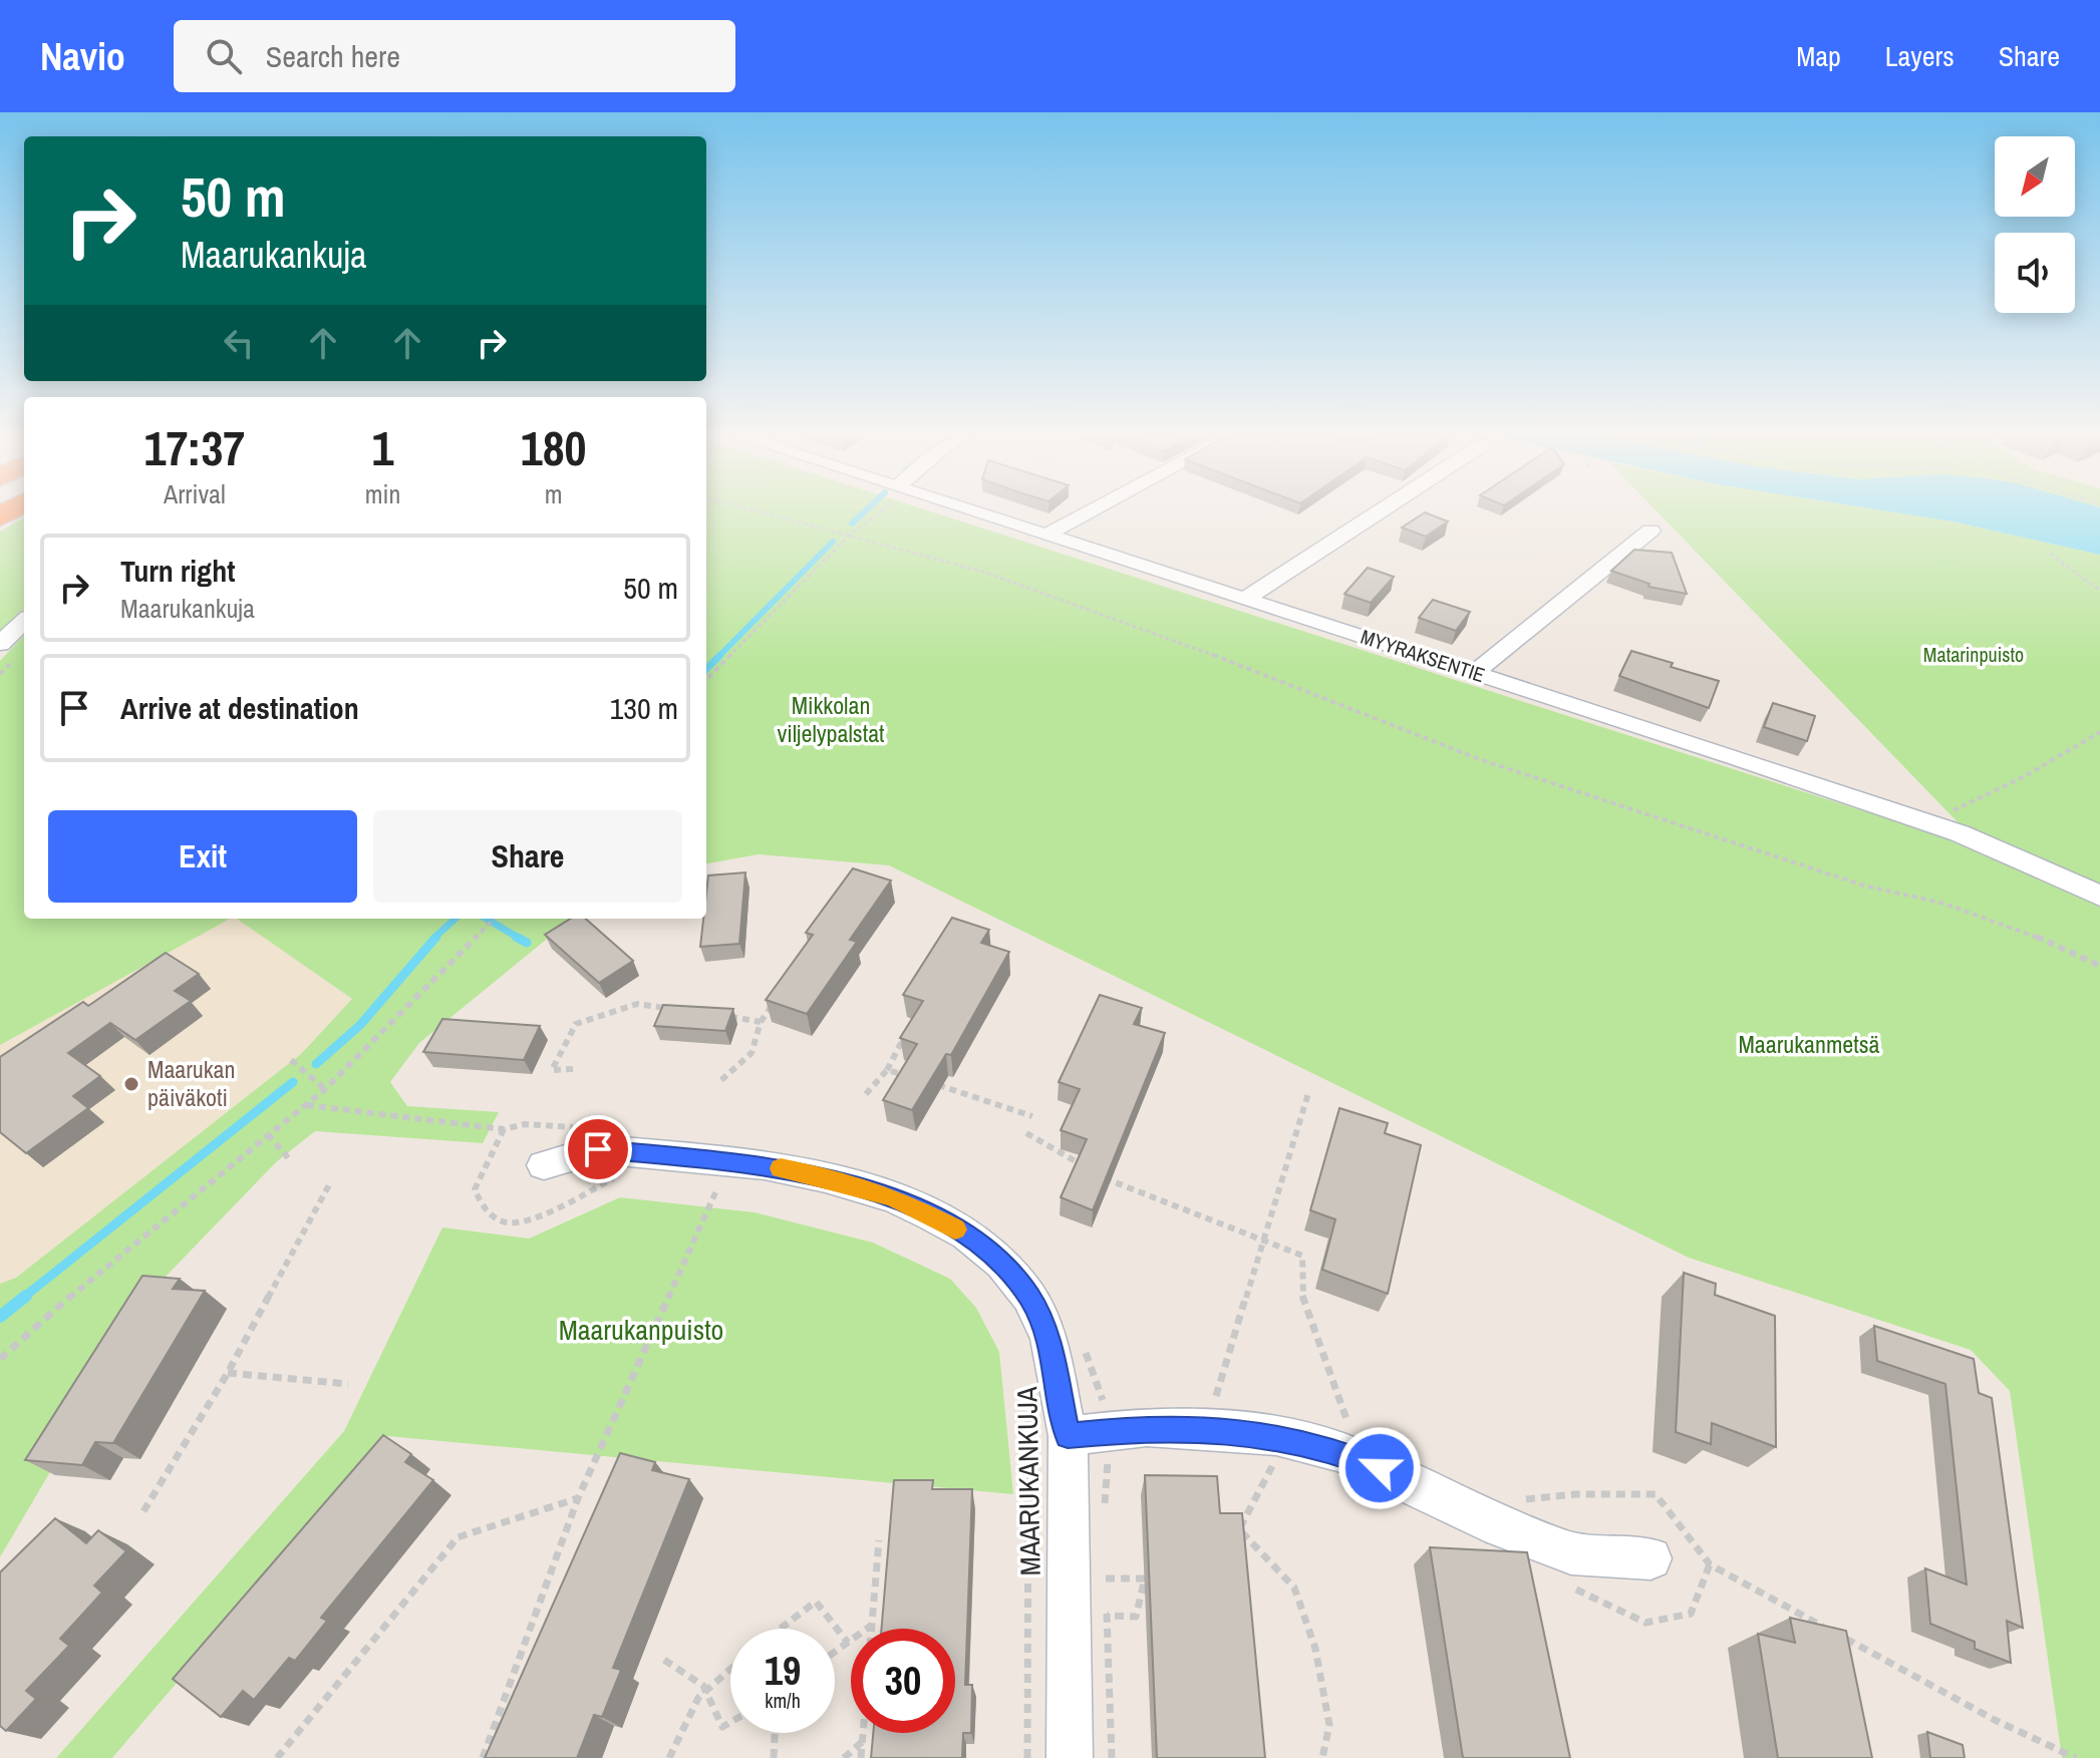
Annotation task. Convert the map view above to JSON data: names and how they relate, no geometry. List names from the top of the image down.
{
  "streets": {
    "street": ["MYYRAKSENTIE", "MAARUKANKUJA"]
  },
  "parks": [
    "Matarinpuisto",
    "Mikkolan viljelypalstat",
    "Maarukanmetsä",
    "Maarukanpuisto"
  ],
  "places": ["Maarukan päiväkoti"],
  "north": "bottom left",
  "page": {
    "header": "Navio",
    "search": "Search here",
    "nav": ["Map", "Layers", "Share"],
    "turn": ["50 m", "Maarukankuja"],
    "eta": [
      "17:37",
      "Arrival",
      "1",
      "min",
      "180",
      "m"
    ],
    "list": [
      {
        "name": "Turn right",
        "note": "Maarukankuja",
        "value": "50 m"
      },
      {
        "name": "Arrive at destination",
        "value": "130 m"
      }
    ],
    "buttons": ["Exit", "Share"],
    "speed": "19 km/h",
    "limit": "30"
  }
}
